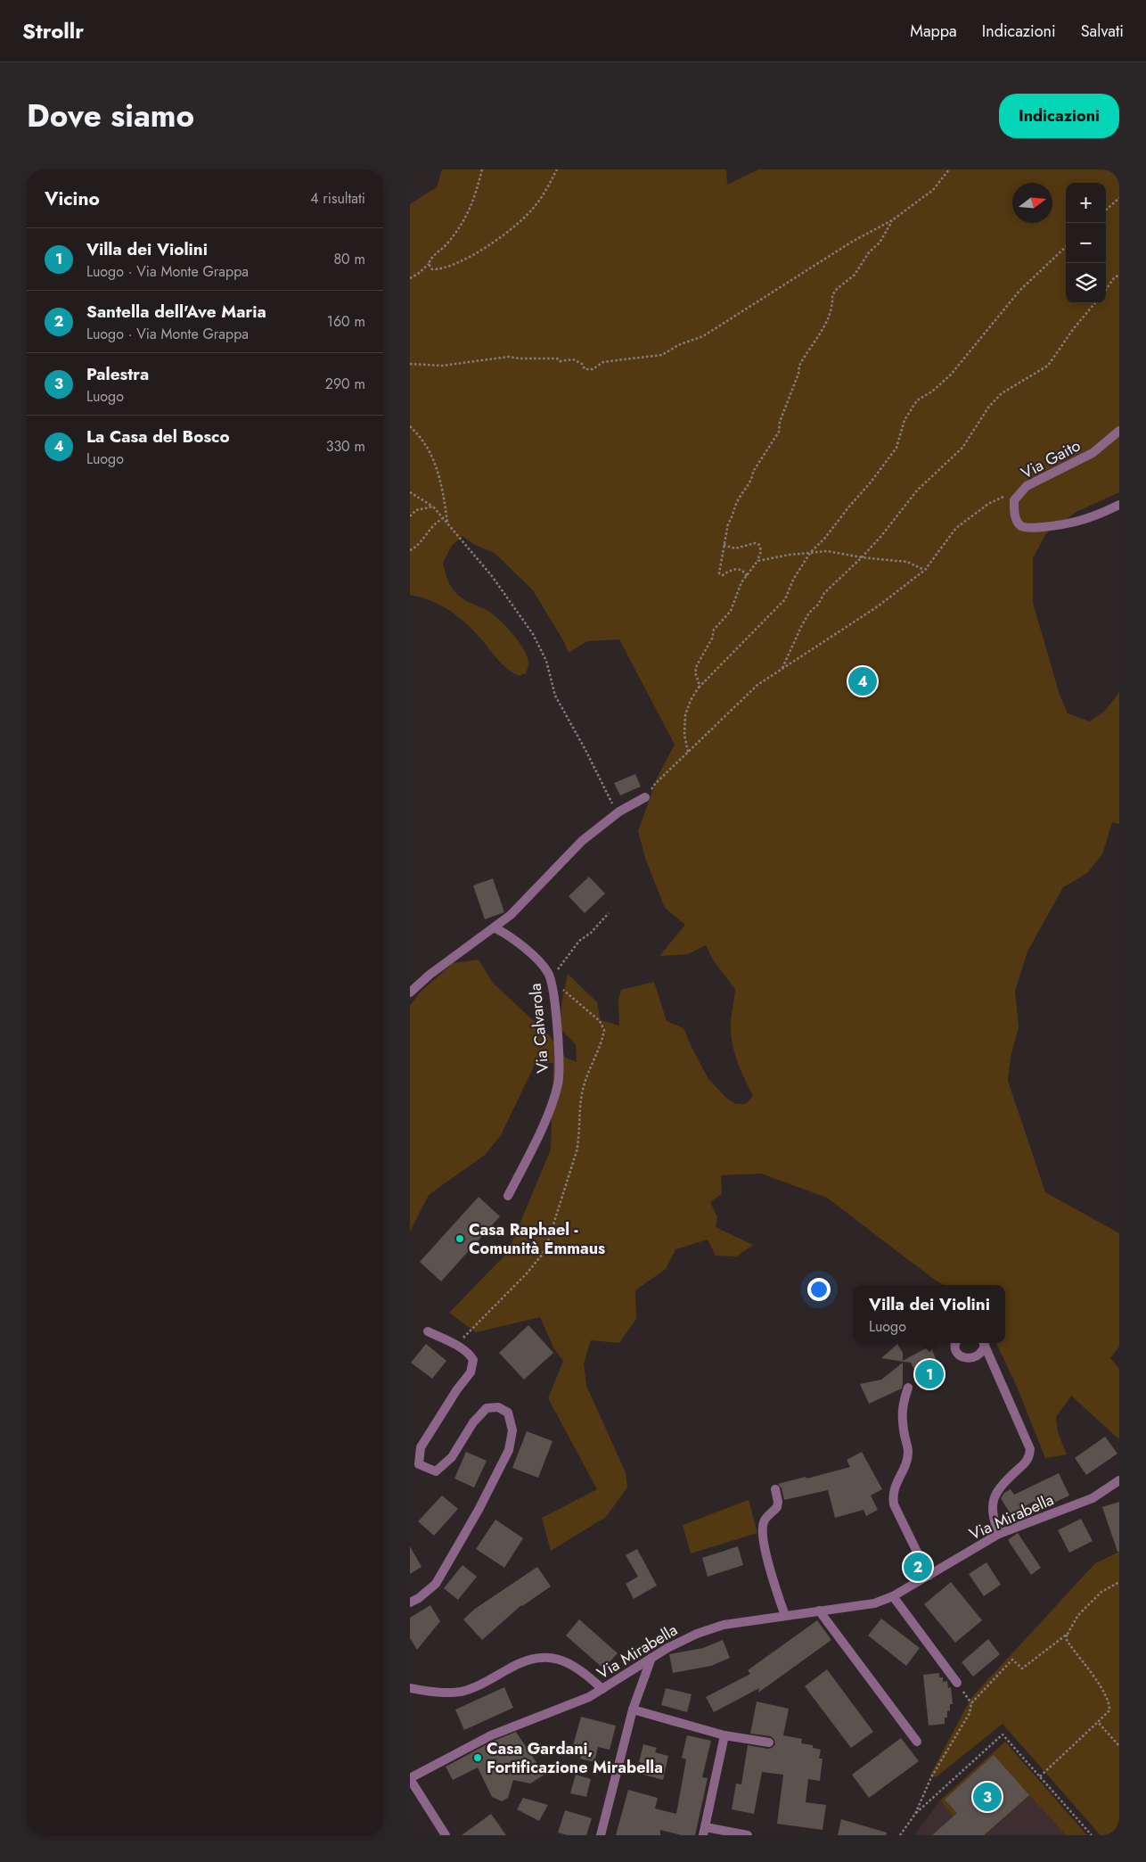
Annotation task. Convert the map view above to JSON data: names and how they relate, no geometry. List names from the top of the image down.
{
  "streets": {
    "street": ["Via Gaito", "Via Calvarola", "Via Mirabella"]
  },
  "places": ["Casa Raphael - Comunità Emmaus", "Casa Gardani, Fortificazione Mirabella"],
  "north": "right",
  "page": {
    "header": "Strollr",
    "nav": ["Mappa", "Indicazioni", "Salvati"],
    "title": "Dove siamo",
    "buttons": "Indicazioni",
    "heading": ["Vicino", "4 risultati"],
    "map_buttons": ["+", "−"],
    "list": [
      {
        "mark": "1",
        "name": "Villa dei Violini",
        "note": "Luogo · Via Monte Grappa",
        "value": "80 m"
      },
      {
        "mark": "2",
        "name": "Santella dell'Ave Maria",
        "note": "Luogo · Via Monte Grappa",
        "value": "160 m"
      },
      {
        "mark": "3",
        "name": "Palestra",
        "note": "Luogo",
        "value": "290 m"
      },
      {
        "mark": "4",
        "name": "La Casa del Bosco",
        "note": "Luogo",
        "value": "330 m"
      }
    ],
    "pins": [
      "4",
      "1",
      "2",
      "3"
    ],
    "popup": ["Villa dei Violini", "Luogo"]
  }
}
